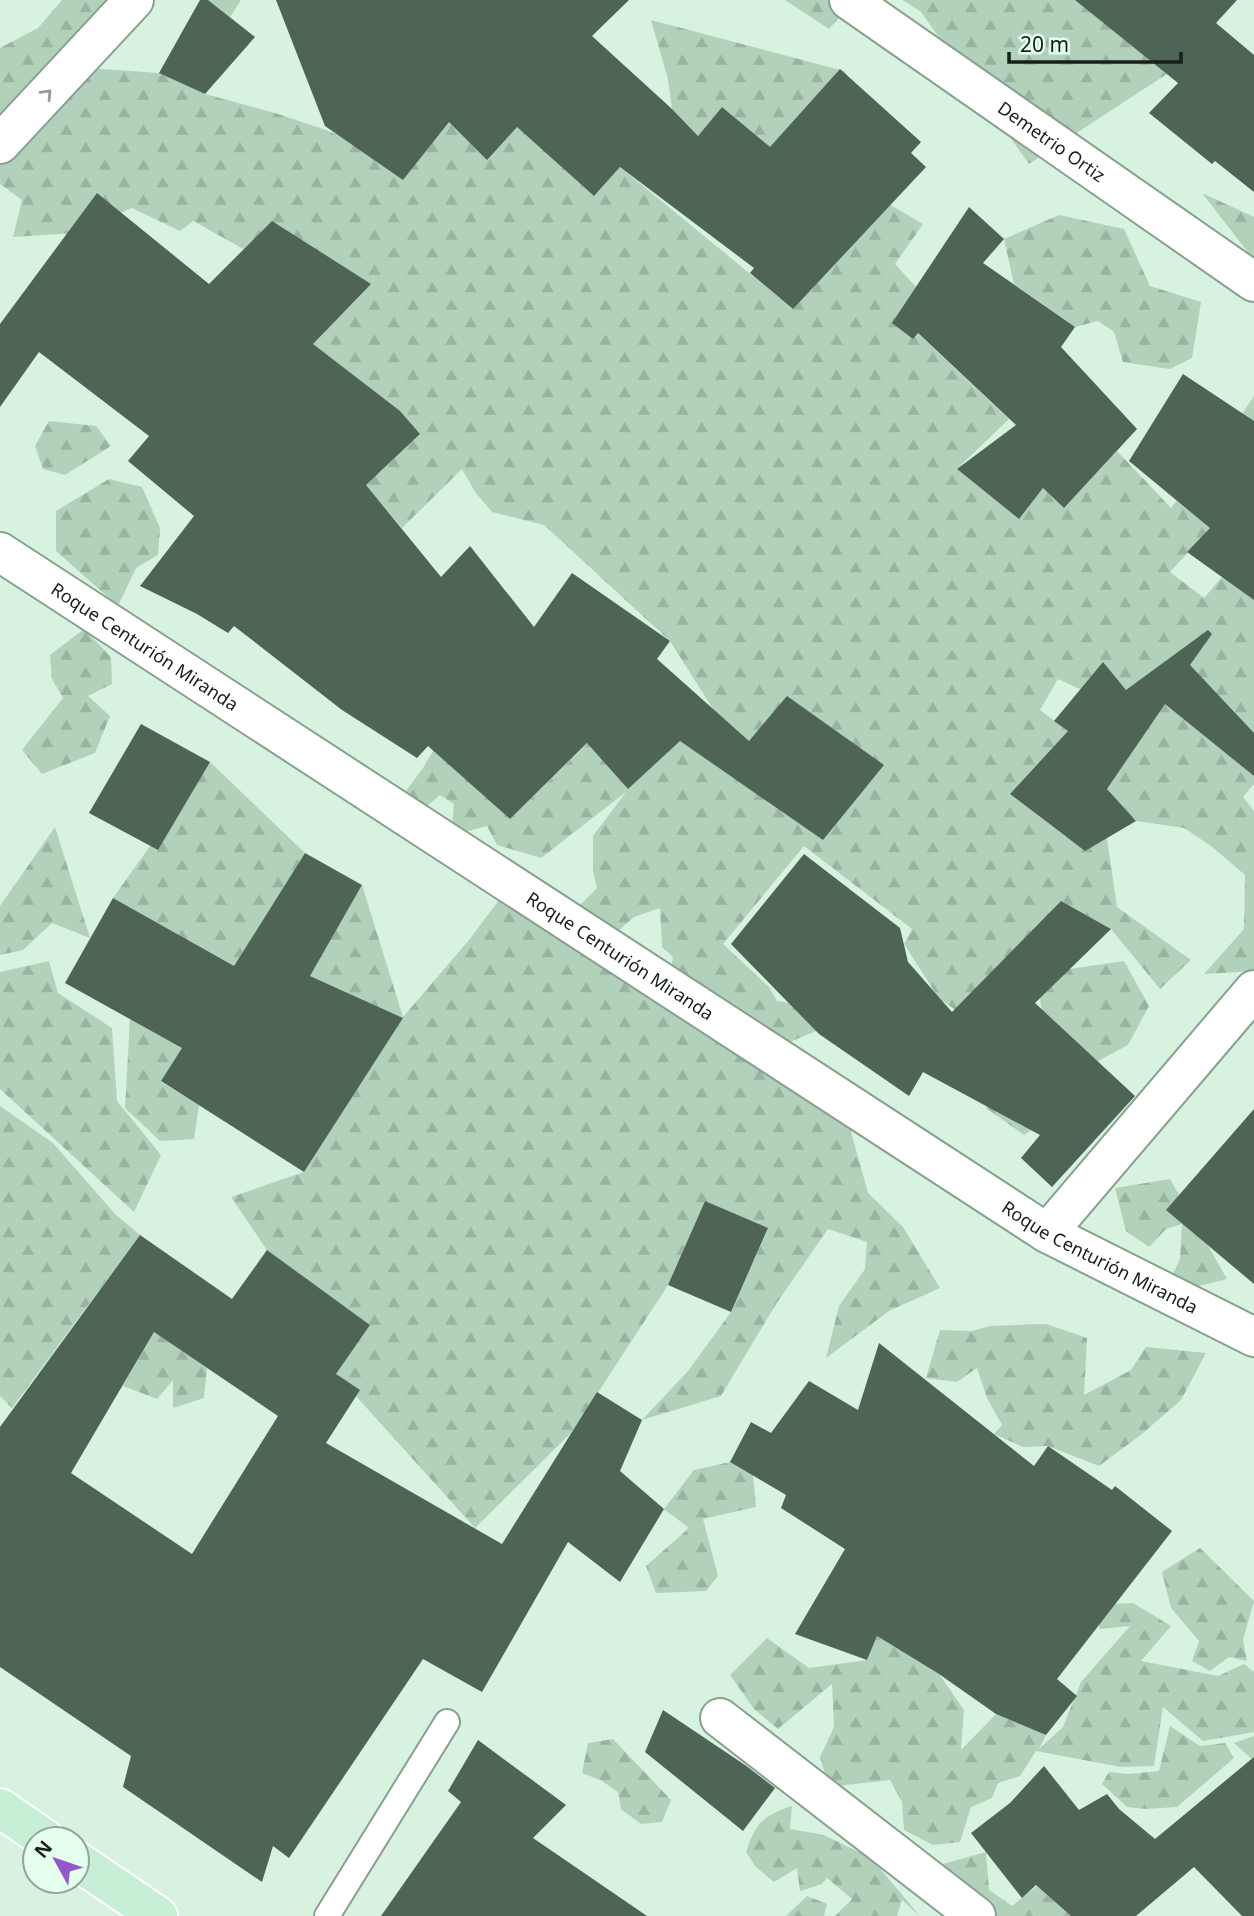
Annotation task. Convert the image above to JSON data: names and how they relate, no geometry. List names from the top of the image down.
{
  "streets": {
    "street": ["Demetrio Ortiz", "Roque Centurión Miranda"]
  },
  "scale_bar": "20 m",
  "north": "top left"
}
